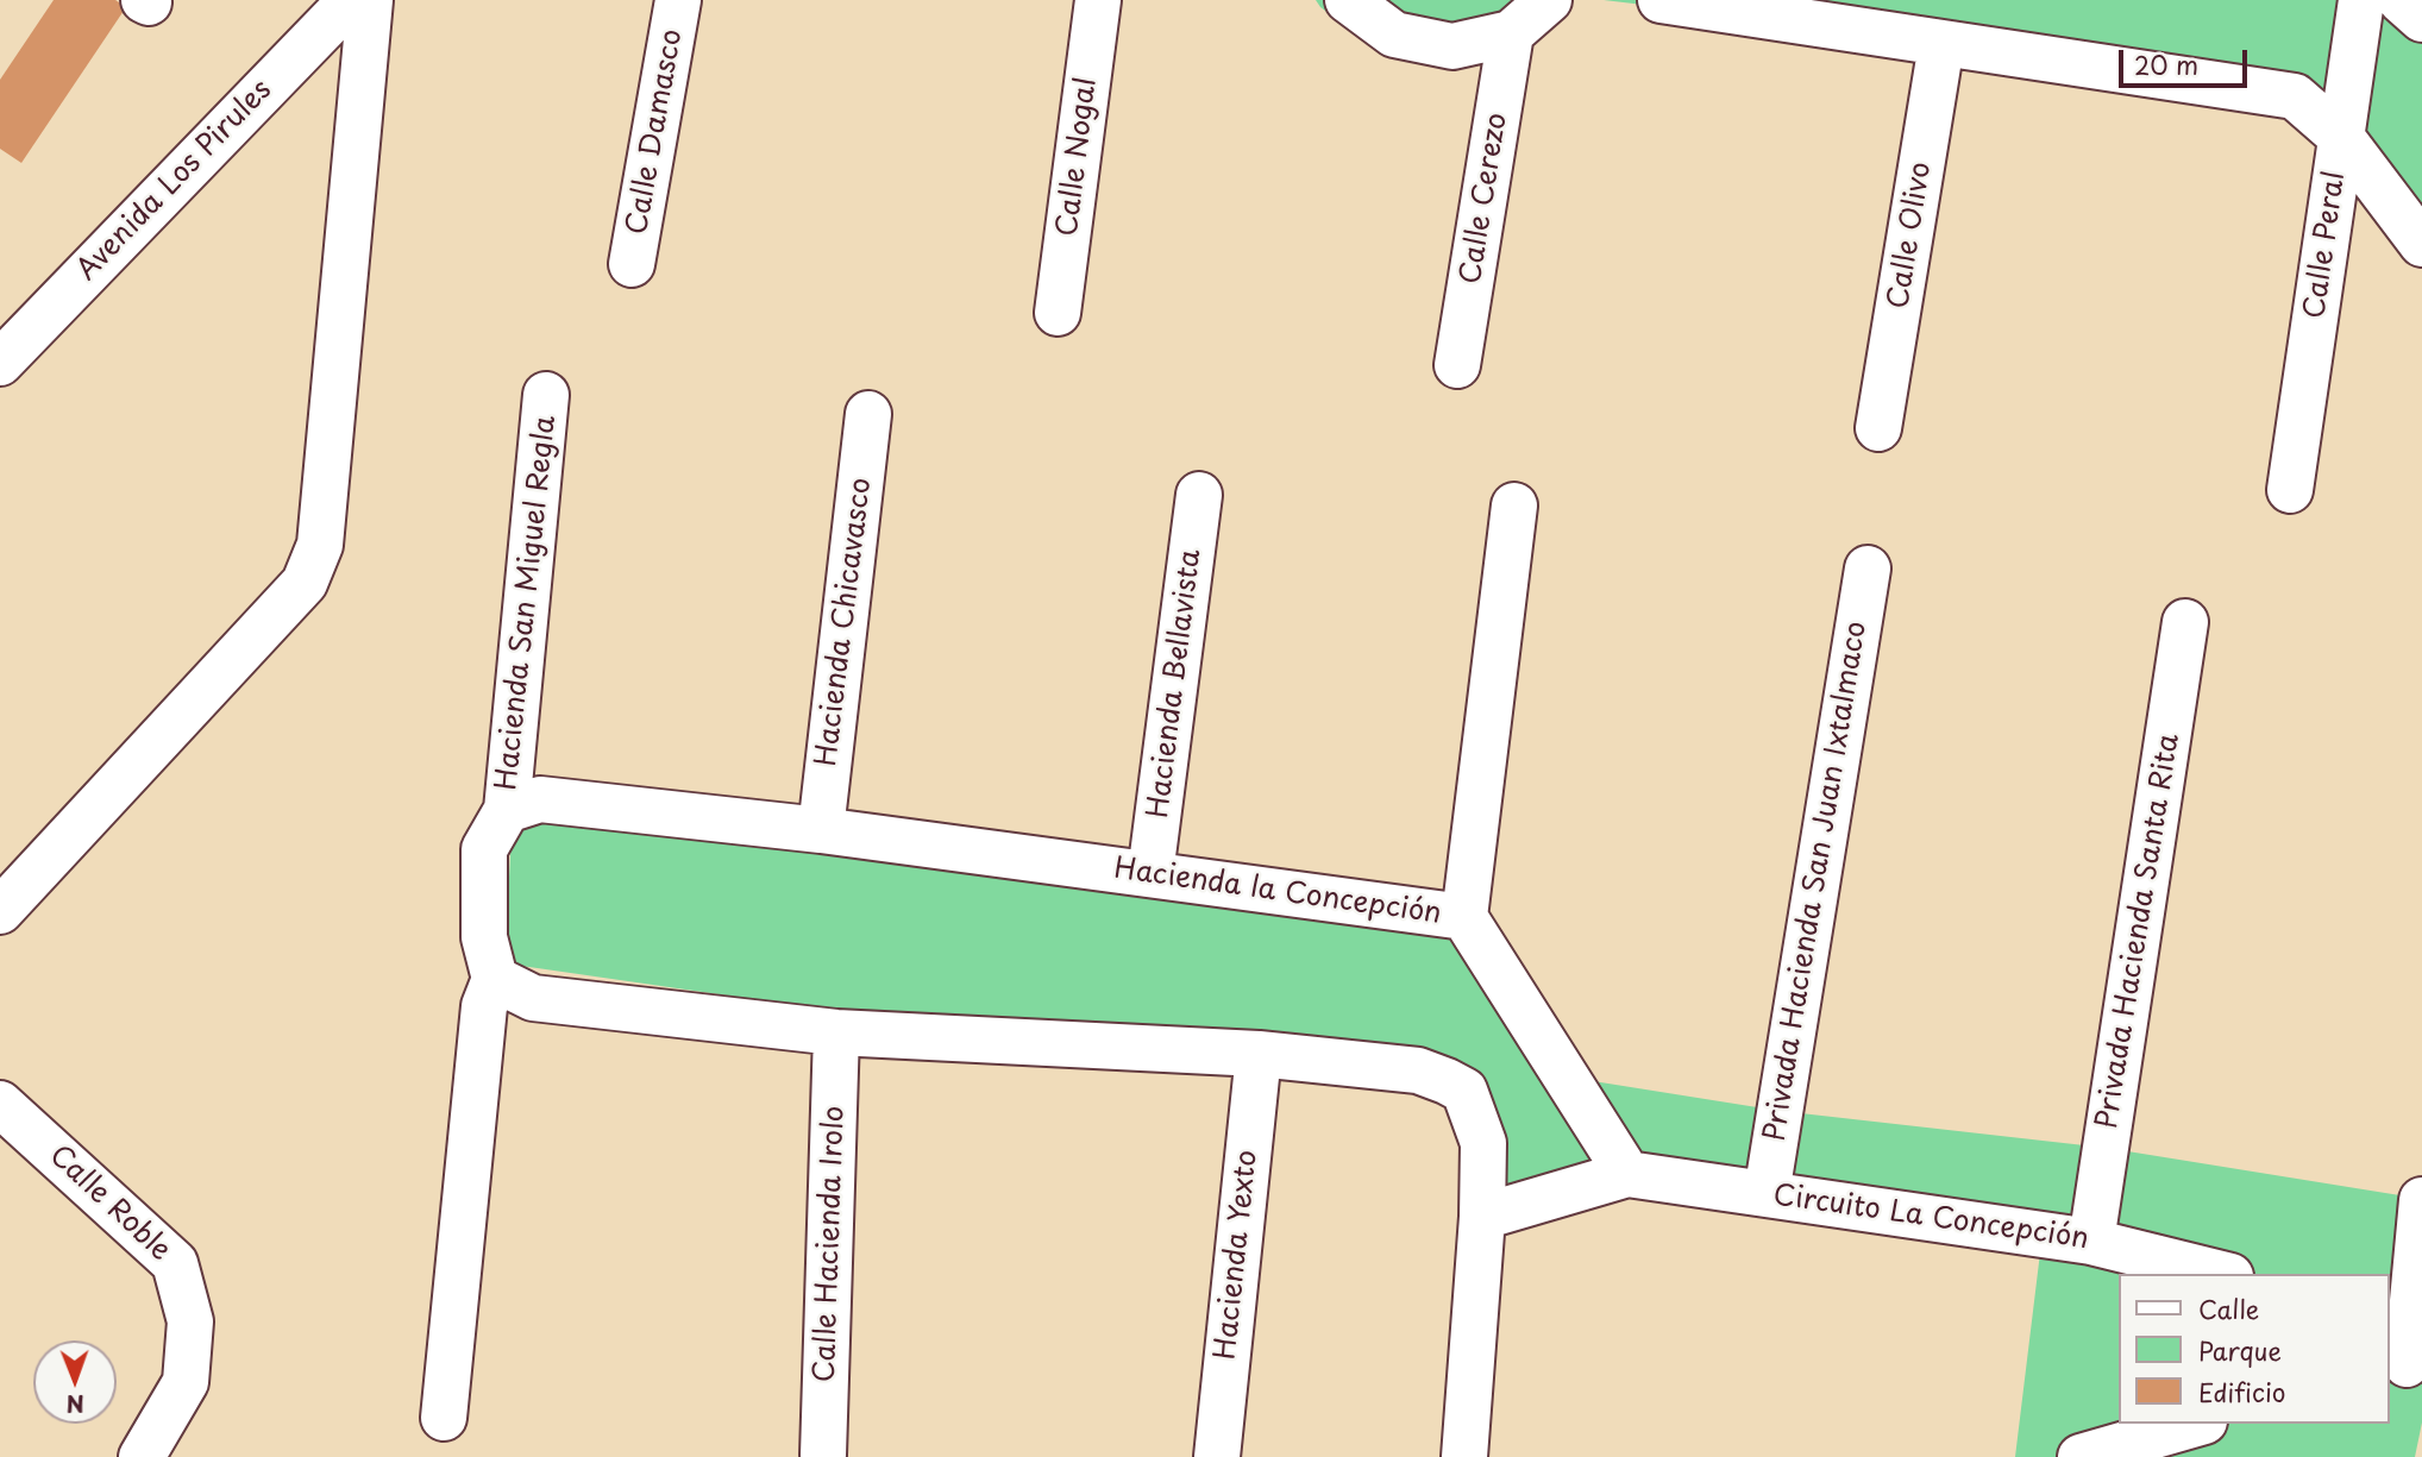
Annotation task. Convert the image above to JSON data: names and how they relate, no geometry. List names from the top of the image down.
{
  "streets": {
    "street": [
      "Calle Damasco",
      "Calle Nogal",
      "Avenida Los Pirules",
      "Calle Cerezo",
      "Calle Olivo",
      "Calle Peral",
      "Hacienda San Miguel Regla",
      "Hacienda Chicavasco",
      "Hacienda Bellavista",
      "Privada Hacienda San Juan Ixtalmaco",
      "Hacienda la Concepción",
      "Privada Hacienda Santa Rita",
      "Calle Roble",
      "Circuito La Concepción",
      "Calle Hacienda Irolo",
      "Hacienda Yexto"
    ]
  },
  "crossings": [
    ["Hacienda San Miguel Regla", "Hacienda la Concepción"],
    ["Hacienda Chicavasco", "Hacienda la Concepción"],
    ["Hacienda Bellavista", "Hacienda la Concepción"],
    ["Privada Hacienda San Juan Ixtalmaco", "Circuito La Concepción"],
    ["Hacienda la Concepción", "Circuito La Concepción"],
    ["Privada Hacienda Santa Rita", "Circuito La Concepción"]
  ],
  "legend": ["Calle", "Parque", "Edificio"],
  "scale_bar": "20 m",
  "north": "bottom"
}
